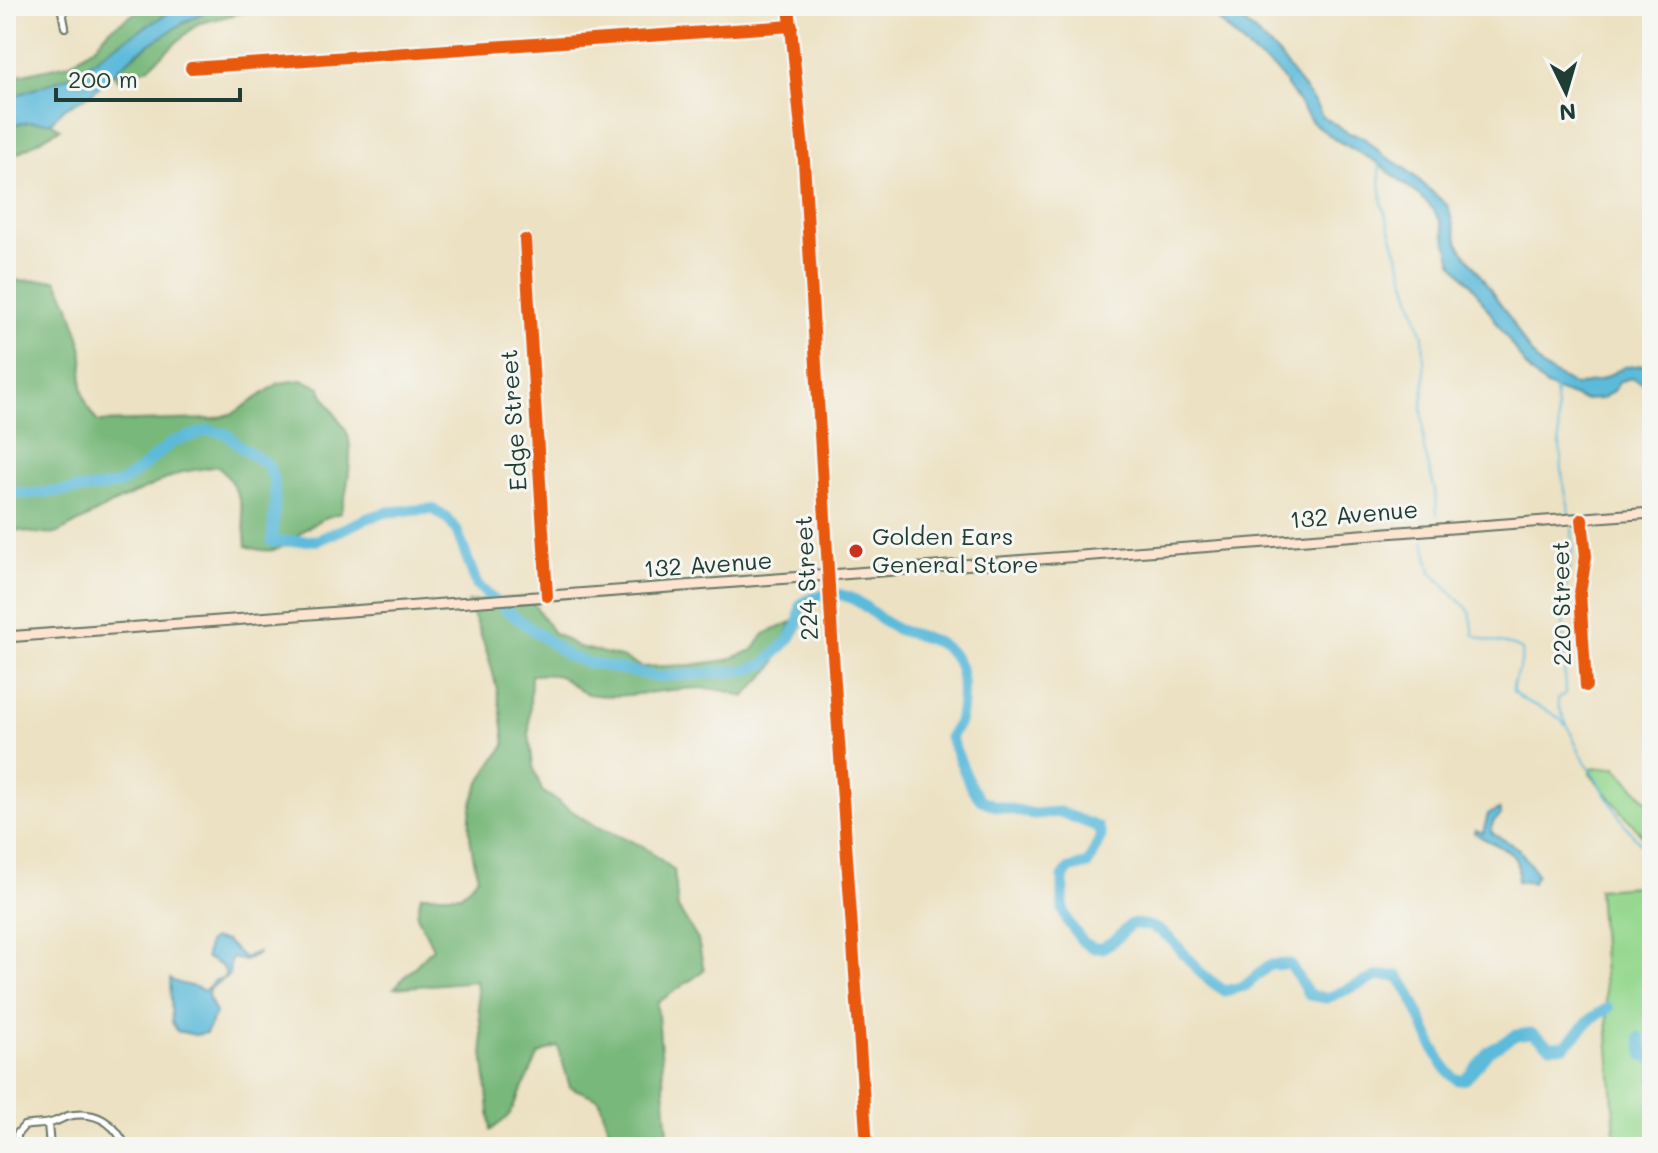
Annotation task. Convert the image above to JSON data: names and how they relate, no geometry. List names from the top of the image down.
{
  "streets": {
    "main road": ["132 Avenue", "224 Street"],
    "street": ["Edge Street", "220 Street"]
  },
  "crossings": [
    ["Edge Street", "132 Avenue"],
    ["132 Avenue", "224 Street"],
    ["132 Avenue", "220 Street"]
  ],
  "places": ["Golden Ears General Store"],
  "scale_bar": "200 m",
  "north": "bottom"
}
